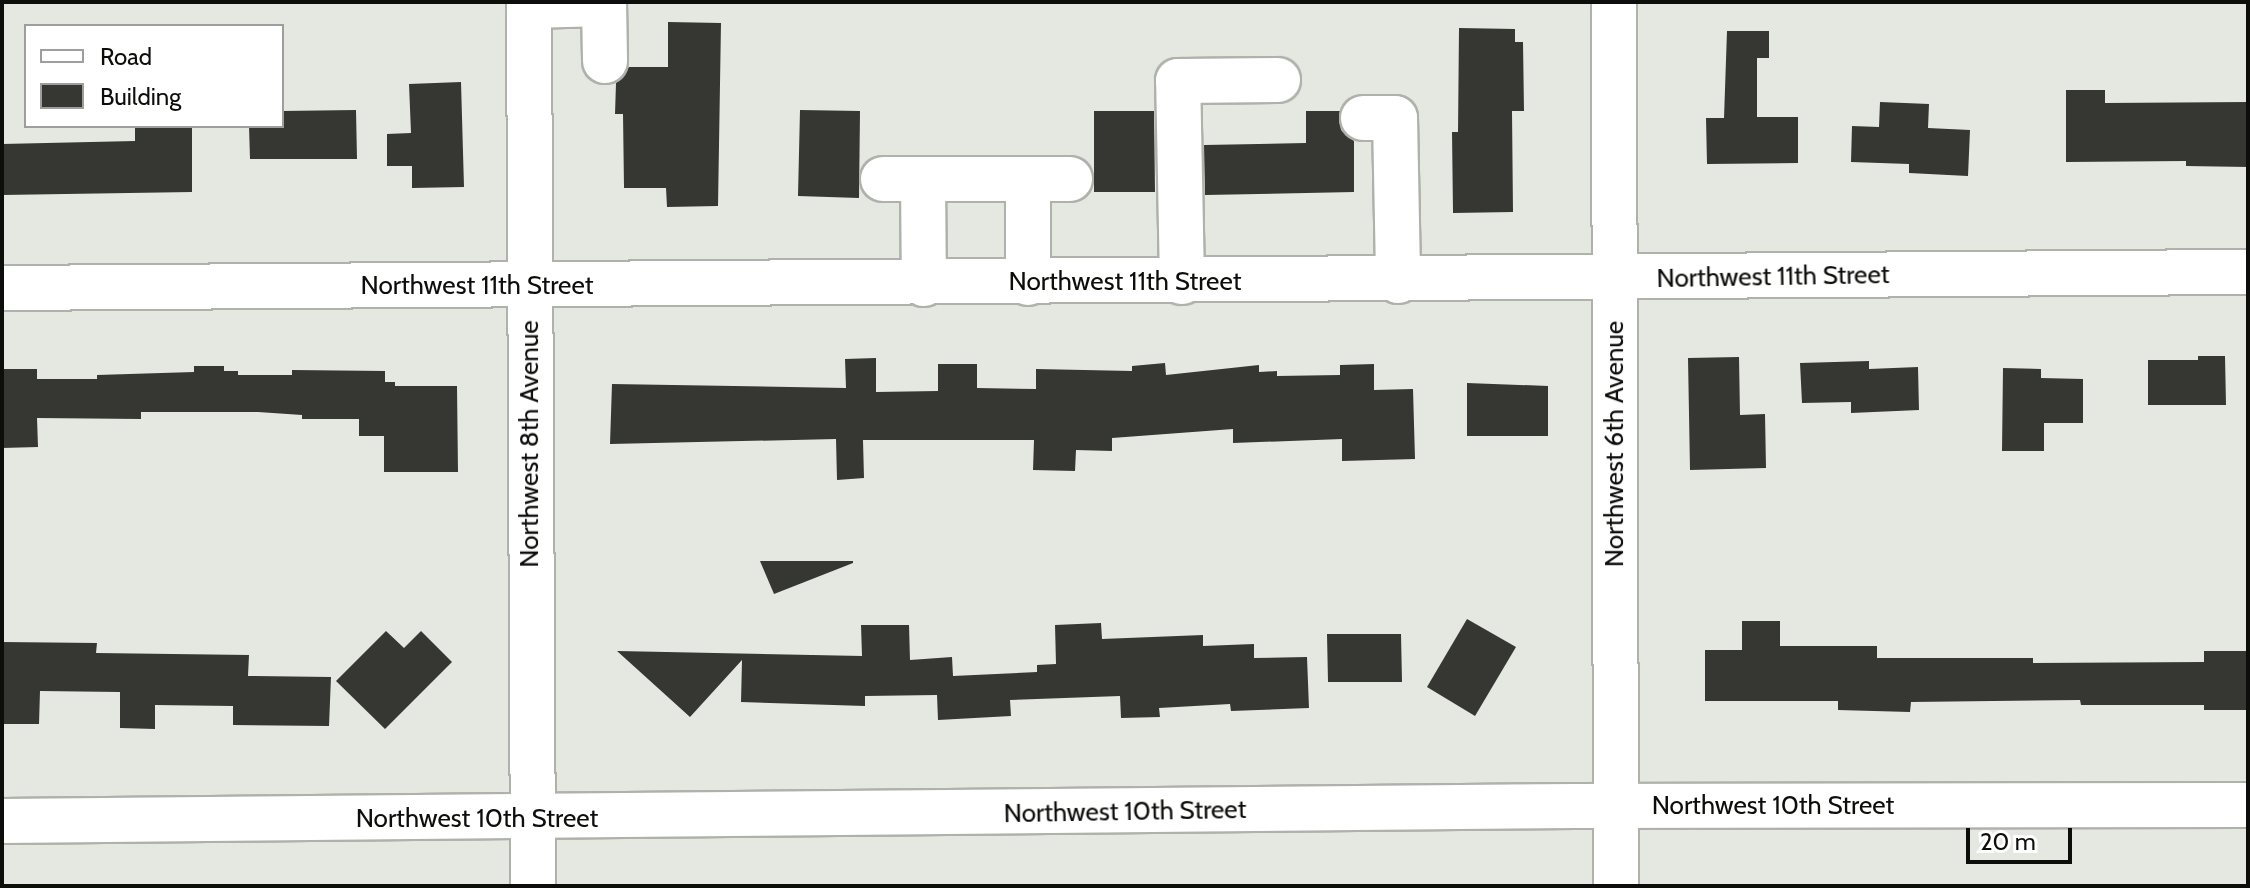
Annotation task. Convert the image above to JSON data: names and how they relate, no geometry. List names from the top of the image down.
{
  "streets": {
    "street": [
      "Northwest 11th Street",
      "Northwest 8th Avenue",
      "Northwest 6th Avenue",
      "Northwest 10th Street"
    ]
  },
  "crossings": [
    ["Northwest 11th Street", "Northwest 8th Avenue"],
    ["Northwest 11th Street", "Northwest 6th Avenue"],
    ["Northwest 8th Avenue", "Northwest 10th Street"],
    ["Northwest 6th Avenue", "Northwest 10th Street"]
  ],
  "legend": ["Road", "Building"],
  "scale_bar": "20 m"
}
